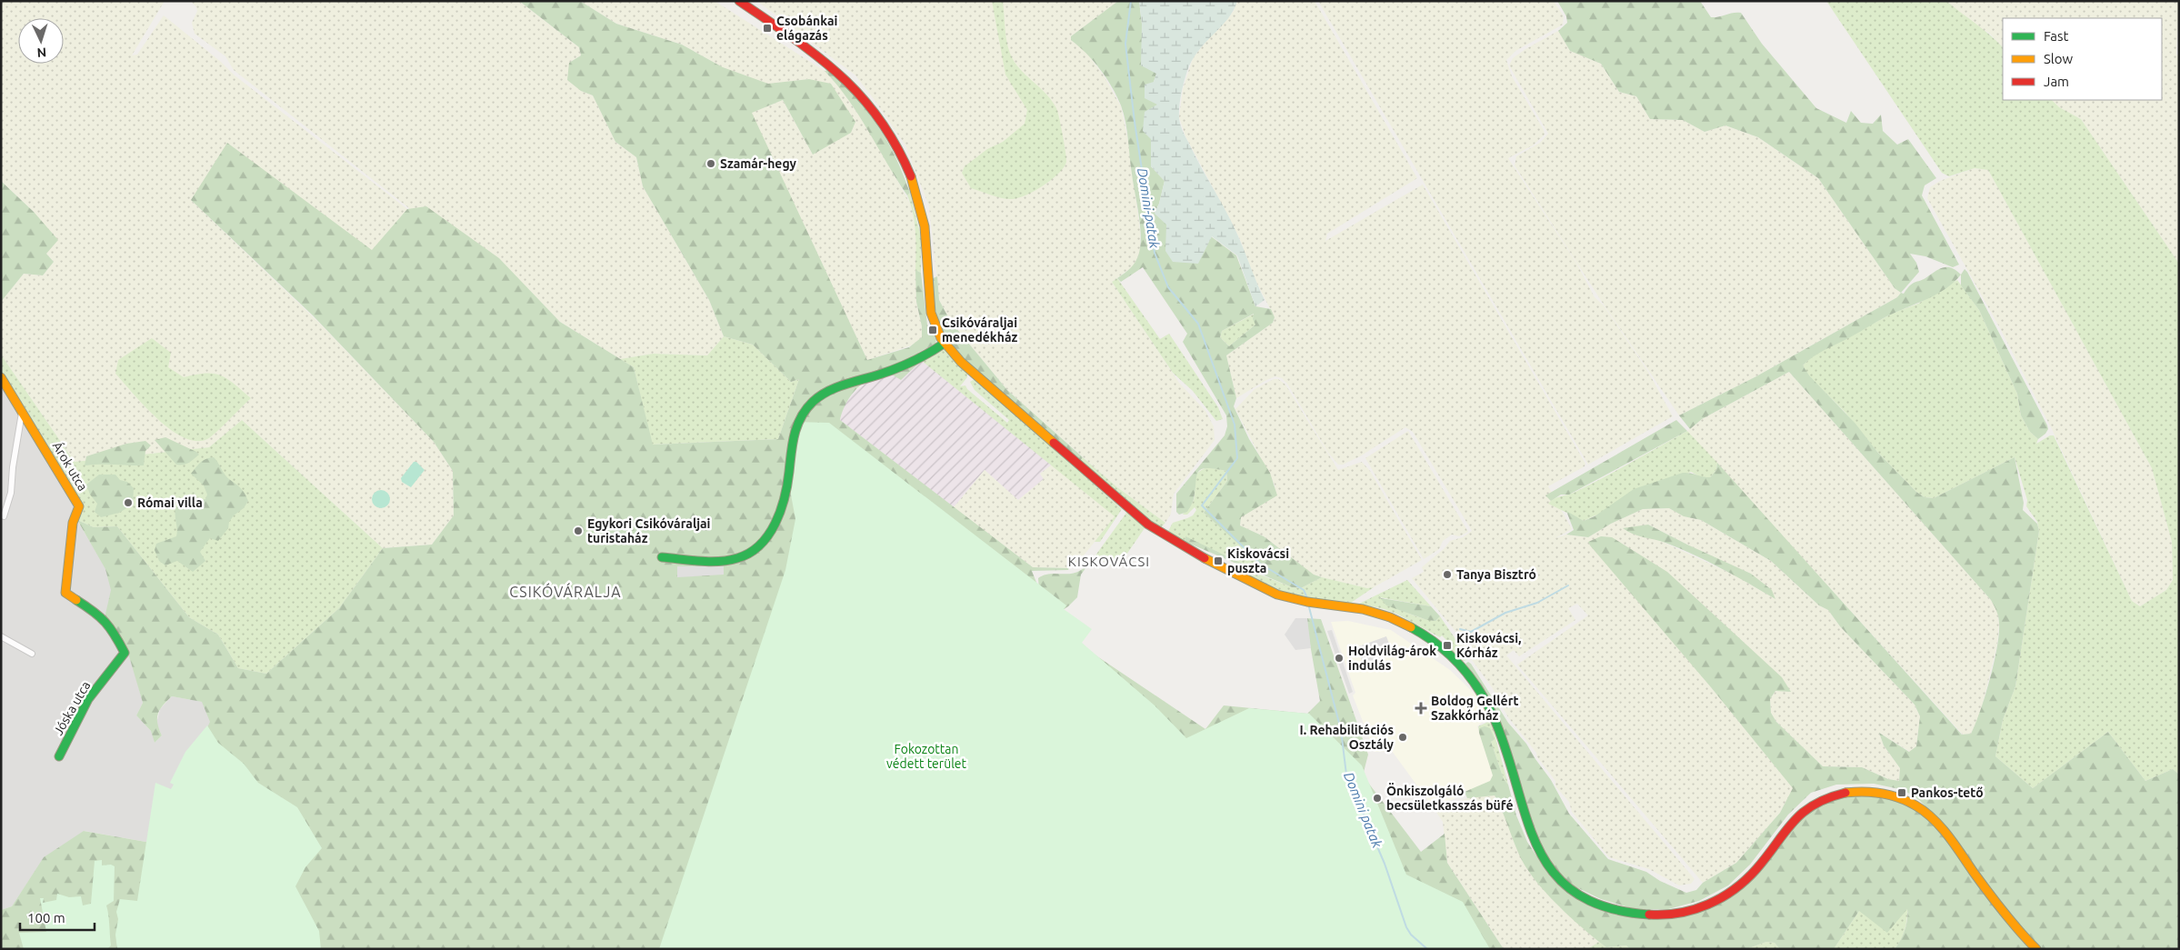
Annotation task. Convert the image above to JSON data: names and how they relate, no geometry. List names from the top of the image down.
{
  "streets": {
    "main road": ["Árok utca", "Jóska utca"]
  },
  "crossings": [
    ["Árok utca", "Jóska utca"]
  ],
  "districts": ["KISKOVÁCSI", "CSIKÓVÁRALJA"],
  "water": ["Domini-patak", "Domini patak"],
  "parks": ["Fokozottan védett terület"],
  "places": {
    "transit": [
      "Csobánkai elágazás",
      "Csikóváraljai menedékház",
      "Kiskovácsi puszta",
      "Kiskovácsi, Kórház",
      "Pankos-tető"
    ],
    "other": [
      "Szamár-hegy",
      "Római villa",
      "Egykori Csikóváraljai turistaház",
      "Tanya Bisztró",
      "Holdvilág-árok indulás",
      "I. Rehabilitációs Osztály",
      "Önkiszolgáló becsületkasszás büfé"
    ],
    "health": ["Boldog Gellért Szakkórház"]
  },
  "legend": ["Fast", "Slow", "Jam"],
  "scale_bar": "100 m",
  "north": "bottom"
}
